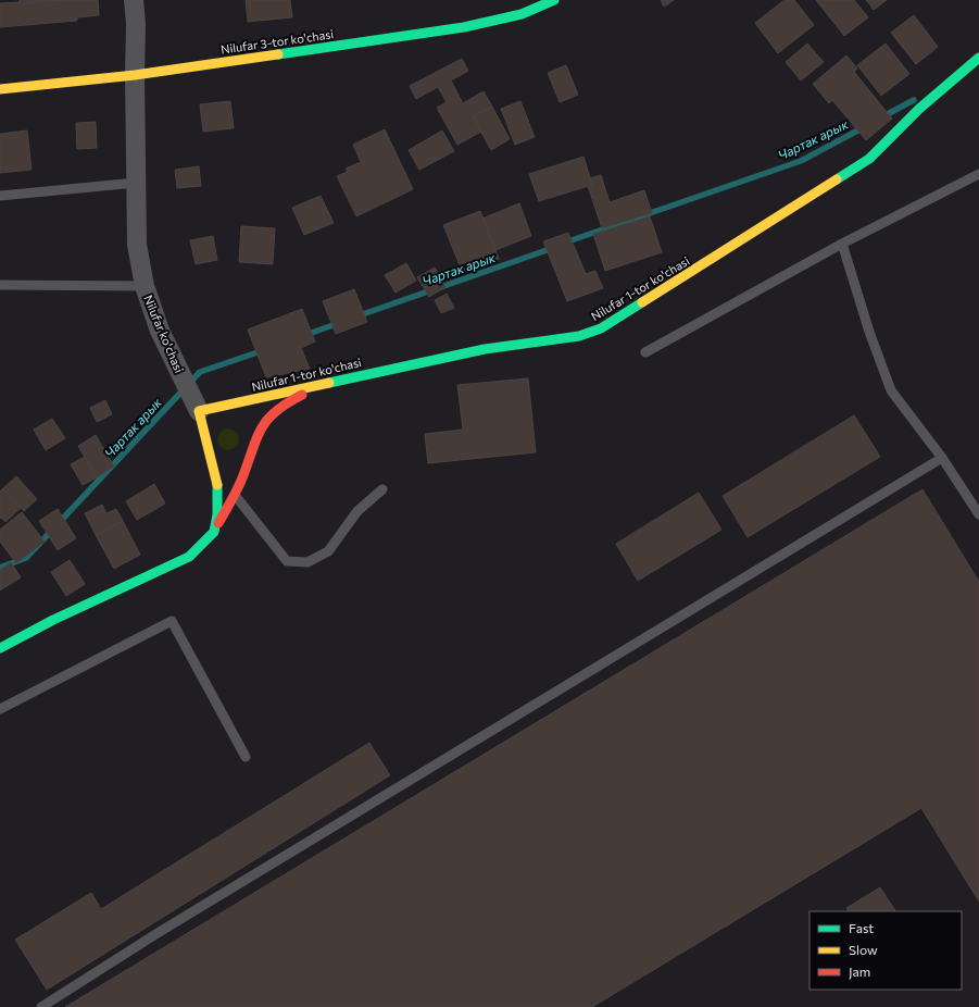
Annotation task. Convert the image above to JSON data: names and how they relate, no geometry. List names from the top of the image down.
{
  "streets": {
    "street": ["Nilufar 3-tor ko'chasi", "Nilufar 1-tor ko'chasi", "Nilufar ko'chasi"]
  },
  "crossings": [
    ["Nilufar 3-tor ko'chasi", "Nilufar ko'chasi"],
    ["Nilufar 1-tor ko'chasi", "Nilufar ko'chasi"]
  ],
  "water": ["Чартак арык"],
  "legend": ["Fast", "Slow", "Jam"]
}
